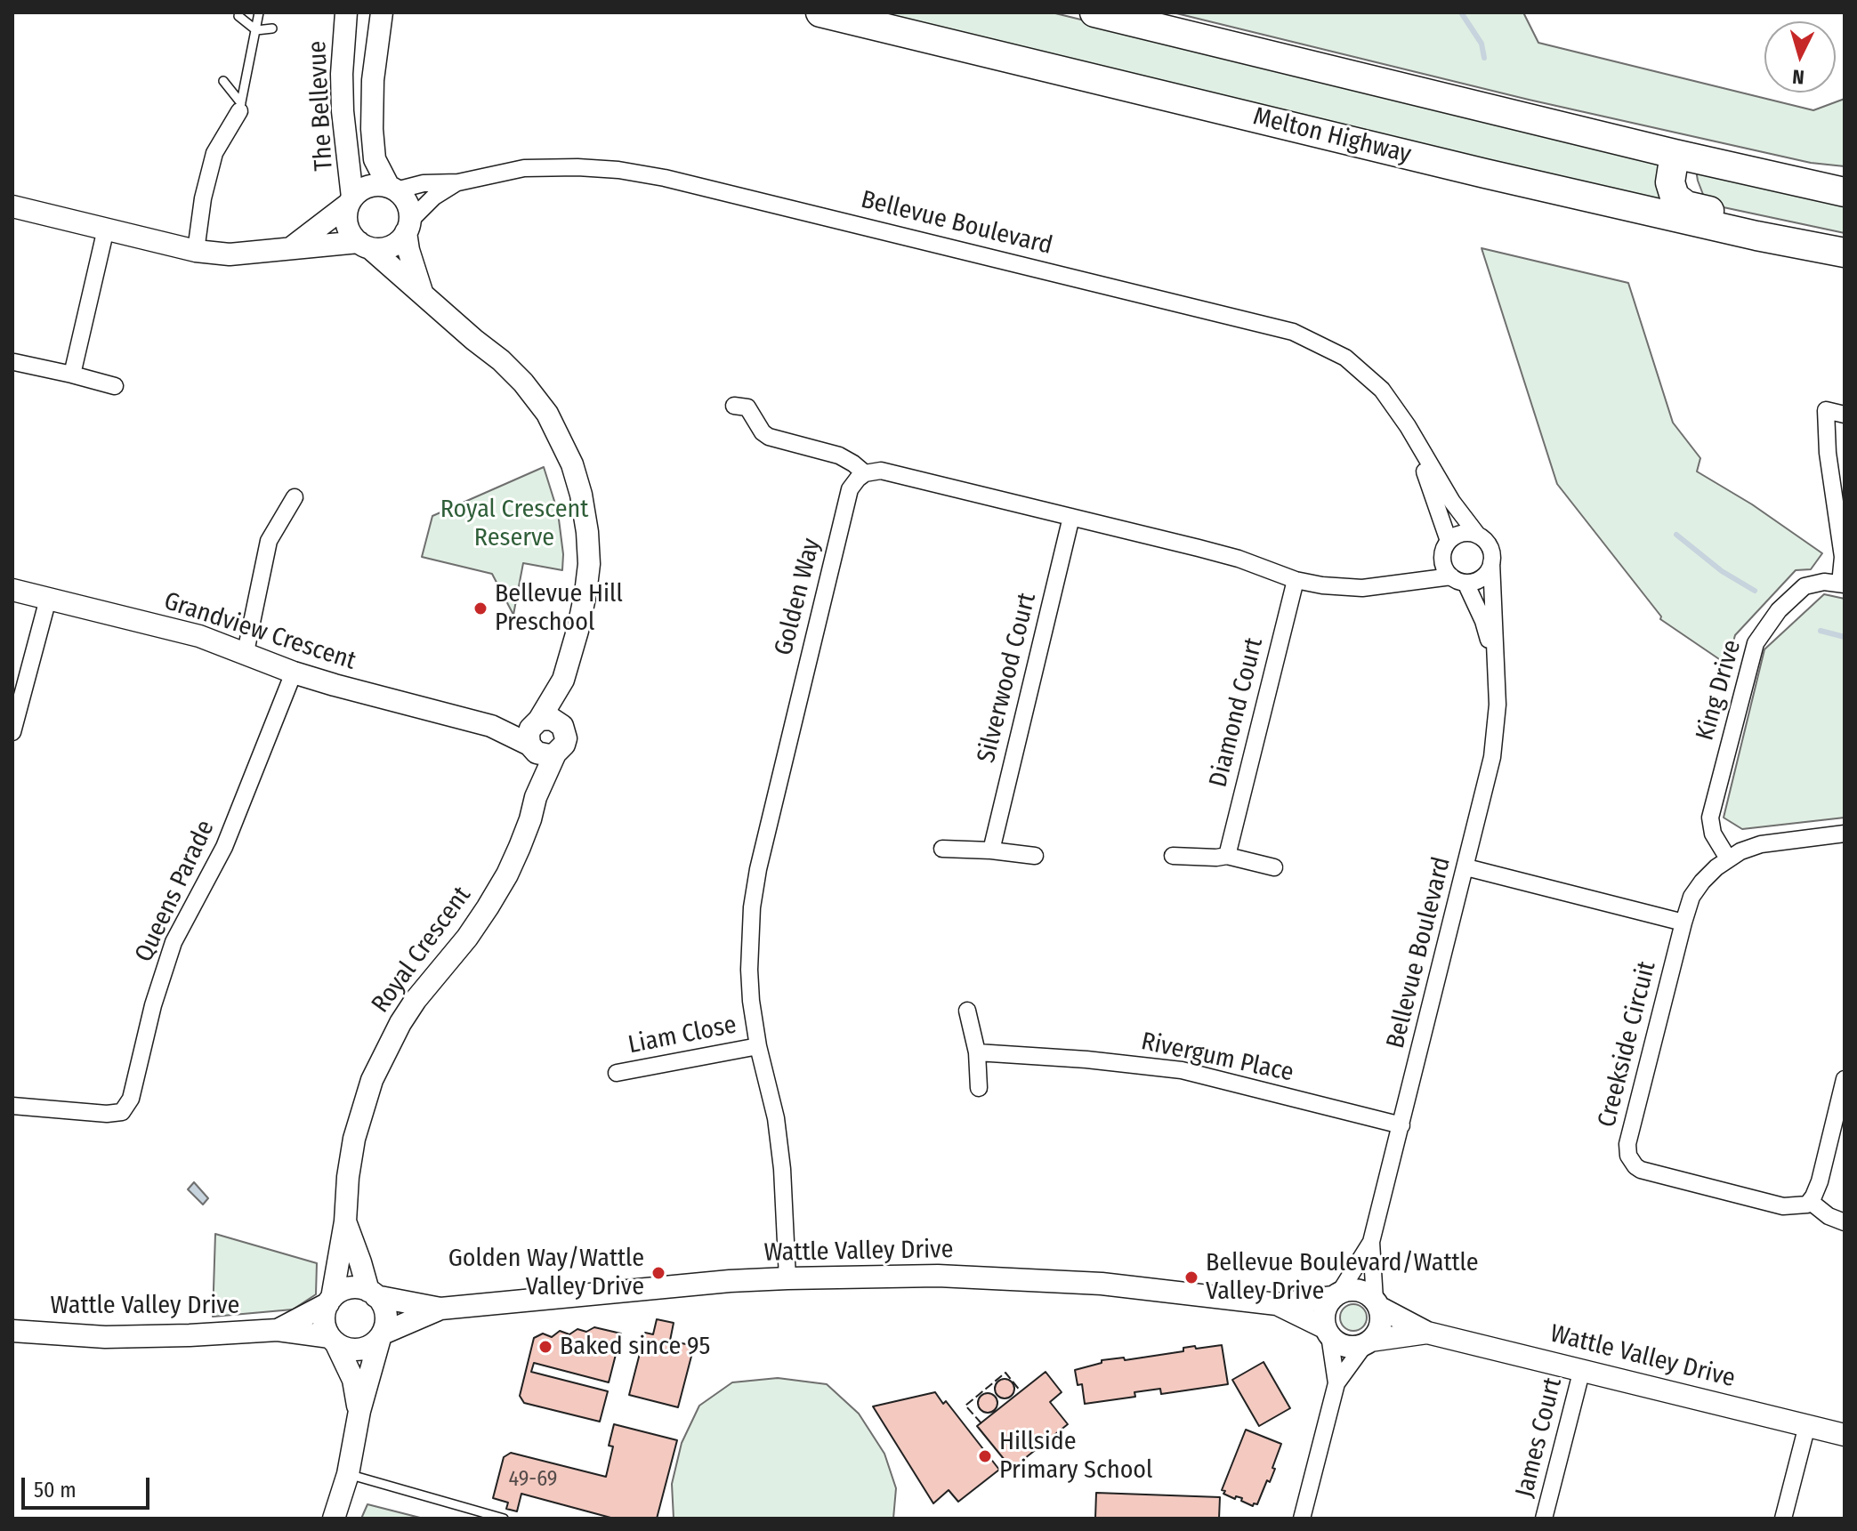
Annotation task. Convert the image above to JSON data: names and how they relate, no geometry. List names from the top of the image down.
{
  "streets": {
    "highway": ["Melton Highway"],
    "street": [
      "The Bellevue",
      "Bellevue Boulevard",
      "Golden Way",
      "Grandview Crescent",
      "Silverwood Court",
      "King Drive",
      "Diamond Court",
      "Queens Parade",
      "Royal Crescent",
      "Liam Close",
      "Creekside Circuit",
      "Rivergum Place",
      "Wattle Valley Drive",
      "James Court"
    ]
  },
  "crossings": [
    ["The Bellevue", "Bellevue Boulevard"],
    ["Bellevue Boulevard", "Rivergum Place"],
    ["Bellevue Boulevard", "Wattle Valley Drive"],
    ["Golden Way", "Liam Close"],
    ["Golden Way", "Wattle Valley Drive"],
    ["Grandview Crescent", "Queens Parade"],
    ["Grandview Crescent", "Royal Crescent"],
    ["King Drive", "Creekside Circuit"],
    ["Royal Crescent", "Wattle Valley Drive"],
    ["Wattle Valley Drive", "James Court"]
  ],
  "parks": ["Royal Crescent Reserve"],
  "places": [
    "Bellevue Hill Preschool",
    "Golden Way/Wattle Valley Drive",
    "Bellevue Boulevard/Wattle Valley Drive",
    "Baked since 95",
    "Hillside Primary School"
  ],
  "house_numbers": ["49-69"],
  "scale_bar": "50 m",
  "north": "bottom"
}
